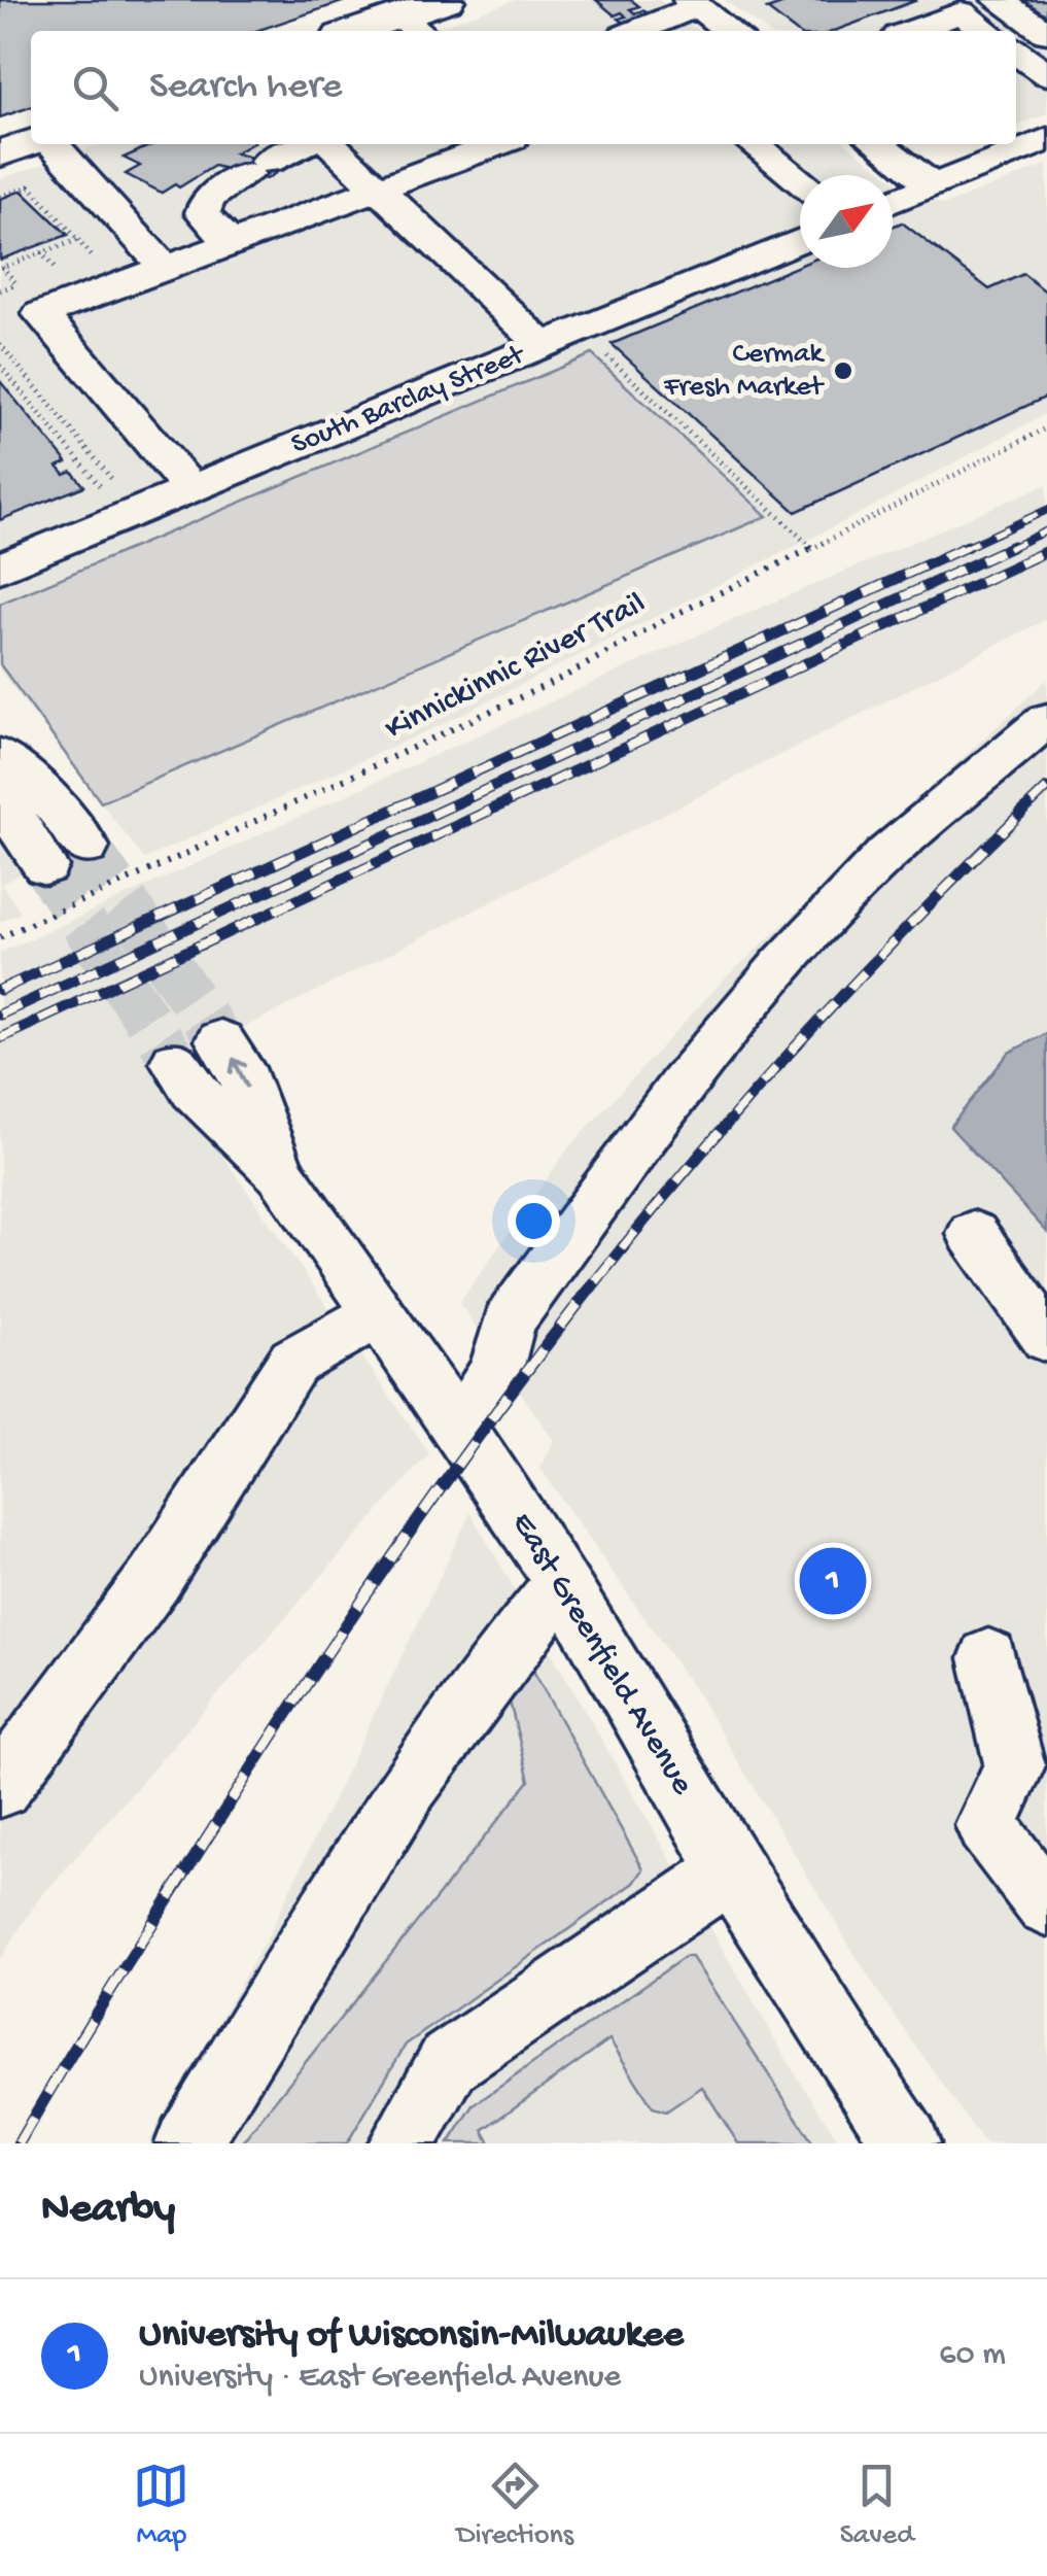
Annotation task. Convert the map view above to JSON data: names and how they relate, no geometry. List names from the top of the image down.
{
  "streets": {
    "street": ["South Barclay Street", "East Greenfield Avenue"],
    "path": ["Kinnickinnic River Trail"]
  },
  "places": ["Cermak Fresh Market"],
  "north": "top right",
  "page": {
    "search": "Search here",
    "pins": "1",
    "heading": "Nearby",
    "list": [
      {
        "mark": "1",
        "name": "University of Wisconsin-Milwaukee",
        "note": "University · East Greenfield Avenue",
        "value": "60 m"
      }
    ],
    "nav": ["Map", "Directions", "Saved"]
  }
}
